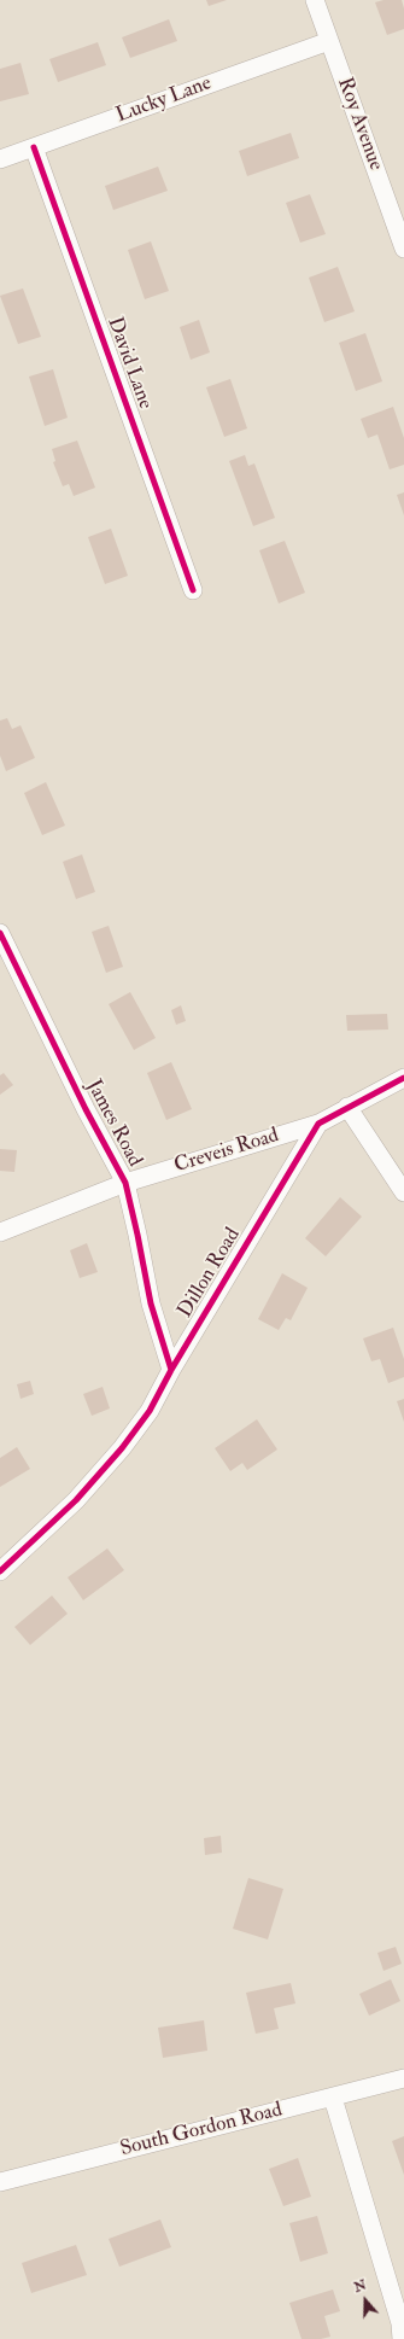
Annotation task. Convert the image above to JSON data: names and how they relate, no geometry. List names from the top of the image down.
{
  "streets": {
    "street": [
      "Lucky Lane",
      "Roy Avenue",
      "David Lane",
      "James Road",
      "Creveis Road",
      "Dillon Road",
      "South Gordon Road"
    ]
  },
  "crossings": [
    ["Lucky Lane", "Roy Avenue"],
    ["Lucky Lane", "David Lane"],
    ["James Road", "Creveis Road"],
    ["James Road", "Dillon Road"],
    ["Creveis Road", "Dillon Road"]
  ],
  "north": "top"
}
